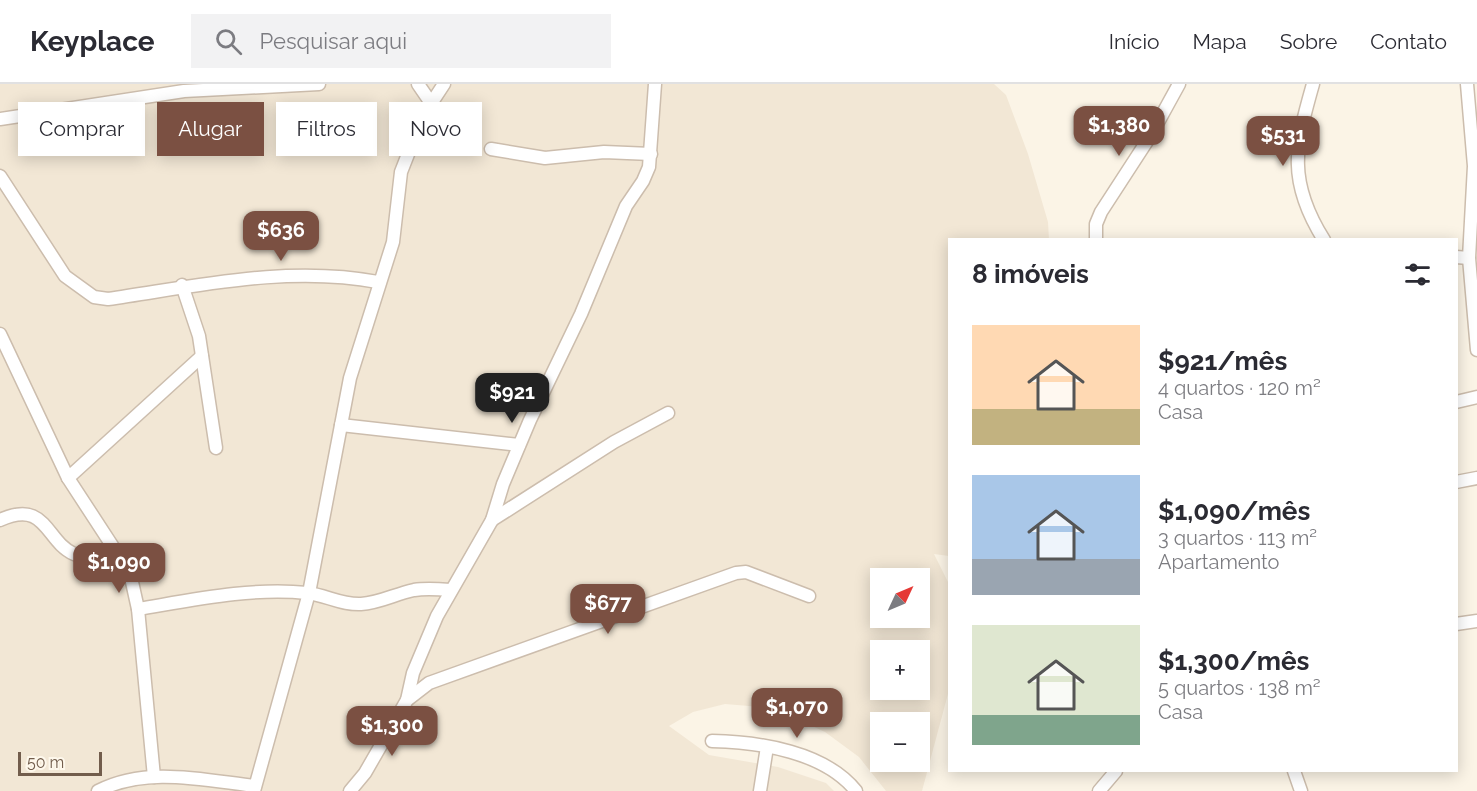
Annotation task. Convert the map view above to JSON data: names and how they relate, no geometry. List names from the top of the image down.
{
  "scale_bar": "50 m",
  "north": "top right",
  "page": {
    "header": "Keyplace",
    "search": "Pesquisar aqui",
    "nav": [
      "Início",
      "Mapa",
      "Sobre",
      "Contato"
    ],
    "chip": [
      "Comprar",
      "Alugar",
      "Filtros",
      "Novo"
    ],
    "price": [
      "$1,380",
      "$531",
      "$636",
      "$921",
      "$1,090",
      "$677",
      "$1,070",
      "$1,300"
    ],
    "heading": "8 imóveis",
    "list": [
      {
        "name": "$921/mês",
        "note": "4 quartos · 120 m² · Casa"
      },
      {
        "name": "$1,090/mês",
        "note": "3 quartos · 113 m² · Apartamento"
      },
      {
        "name": "$1,300/mês",
        "note": "5 quartos · 138 m² · Casa"
      }
    ],
    "map_buttons": ["+", "−"],
    "scale": "50 m"
  }
}
